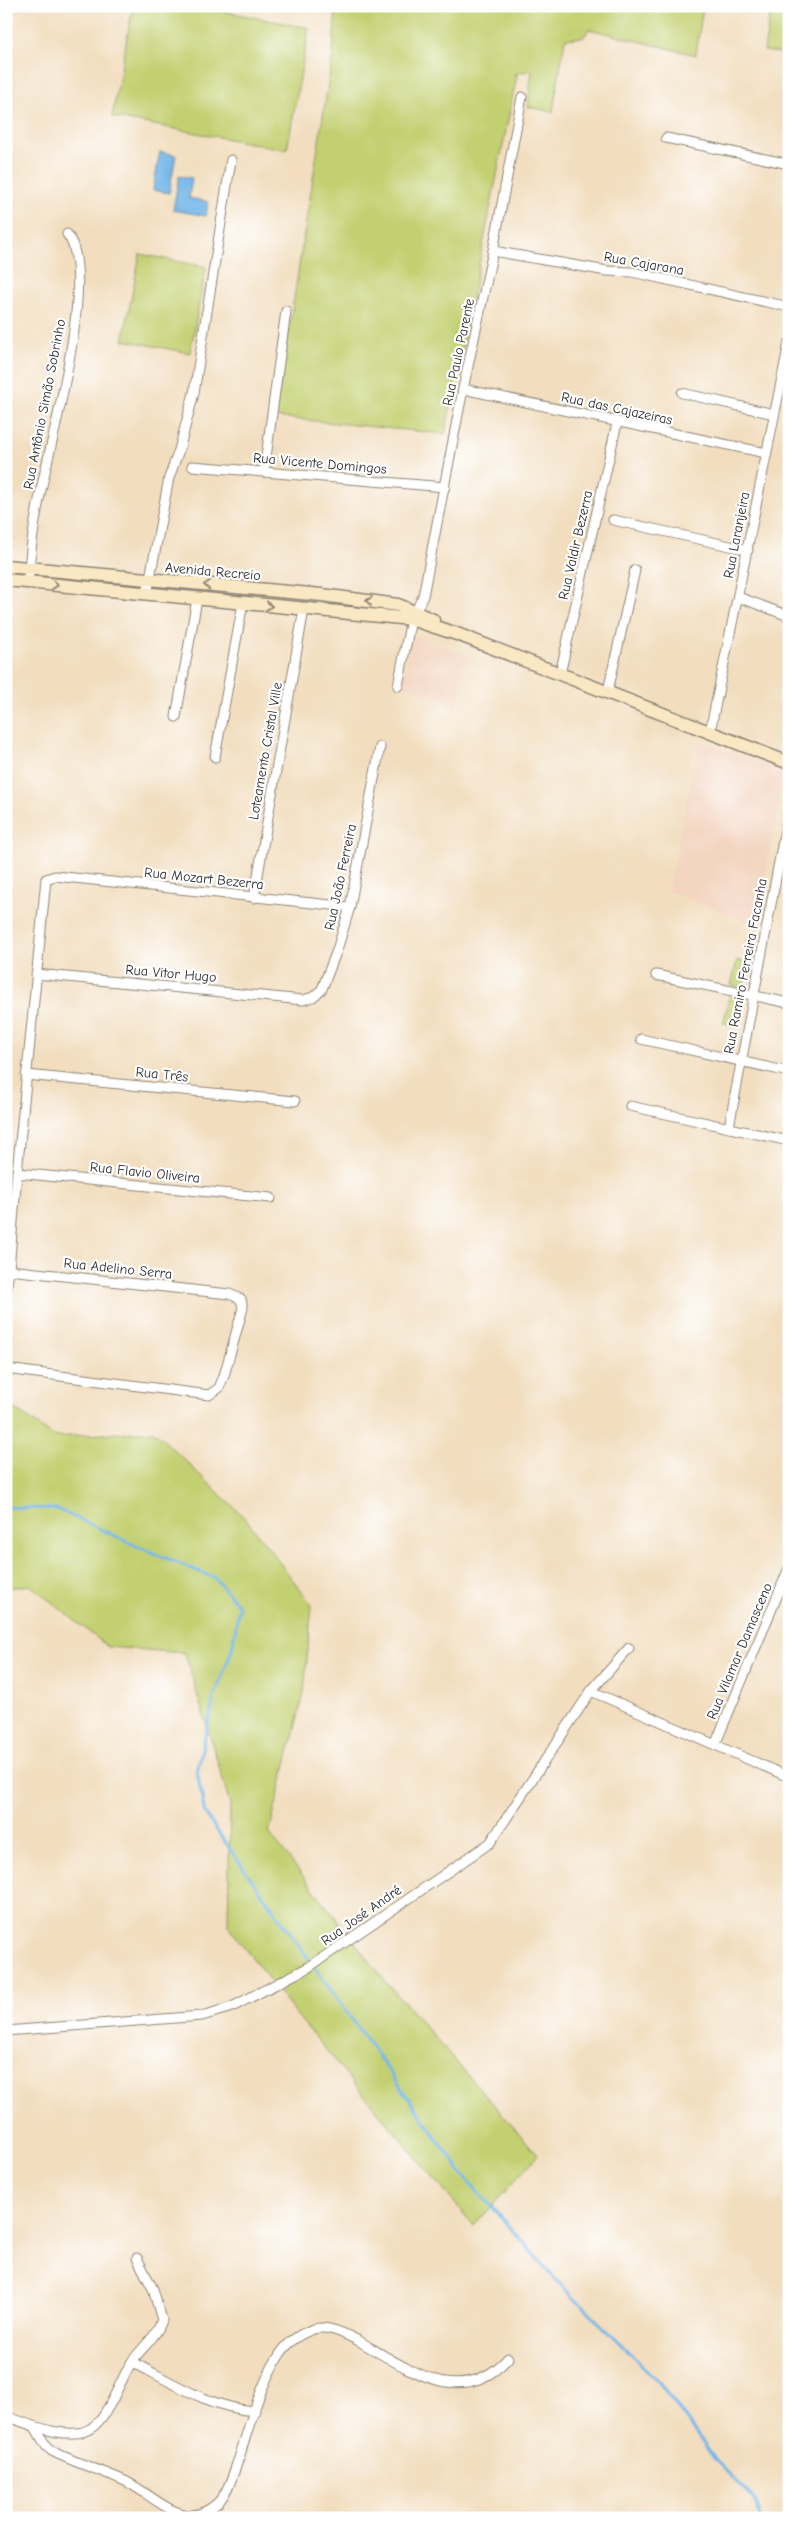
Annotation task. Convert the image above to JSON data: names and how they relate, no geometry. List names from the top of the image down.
{
  "streets": {
    "main road": ["Avenida Recreio"],
    "street": [
      "Rua Cajarana",
      "Rua Paulo Parente",
      "Rua Antônio Simão Sobrinho",
      "Rua das Cajazeiras",
      "Rua Vicente Domingos",
      "Rua Laranjeira",
      "Rua Valdir Bezerra",
      "Loteamento Cristal Ville",
      "Rua João Ferreira",
      "Rua Mozart Bezerra",
      "Rua Ramiro Ferreira Facanha",
      "Rua Vitor Hugo",
      "Rua Três",
      "Rua Flavio Oliveira",
      "Rua Adelino Serra",
      "Rua Vilamar Damasceno",
      "Rua José André"
    ]
  },
  "crossings": [
    ["Rua Cajarana", "Rua Paulo Parente"],
    ["Rua Paulo Parente", "Rua das Cajazeiras"],
    ["Rua Paulo Parente", "Rua Vicente Domingos"],
    ["Rua Paulo Parente", "Avenida Recreio"],
    ["Rua Antônio Simão Sobrinho", "Avenida Recreio"],
    ["Rua das Cajazeiras", "Rua Laranjeira"],
    ["Rua das Cajazeiras", "Rua Valdir Bezerra"],
    ["Avenida Recreio", "Loteamento Cristal Ville"],
    ["Loteamento Cristal Ville", "Rua Mozart Bezerra"],
    ["Rua João Ferreira", "Rua Mozart Bezerra"],
    ["Rua João Ferreira", "Rua Vitor Hugo"],
    ["Rua Mozart Bezerra", "Rua Vitor Hugo"]
  ]
}
